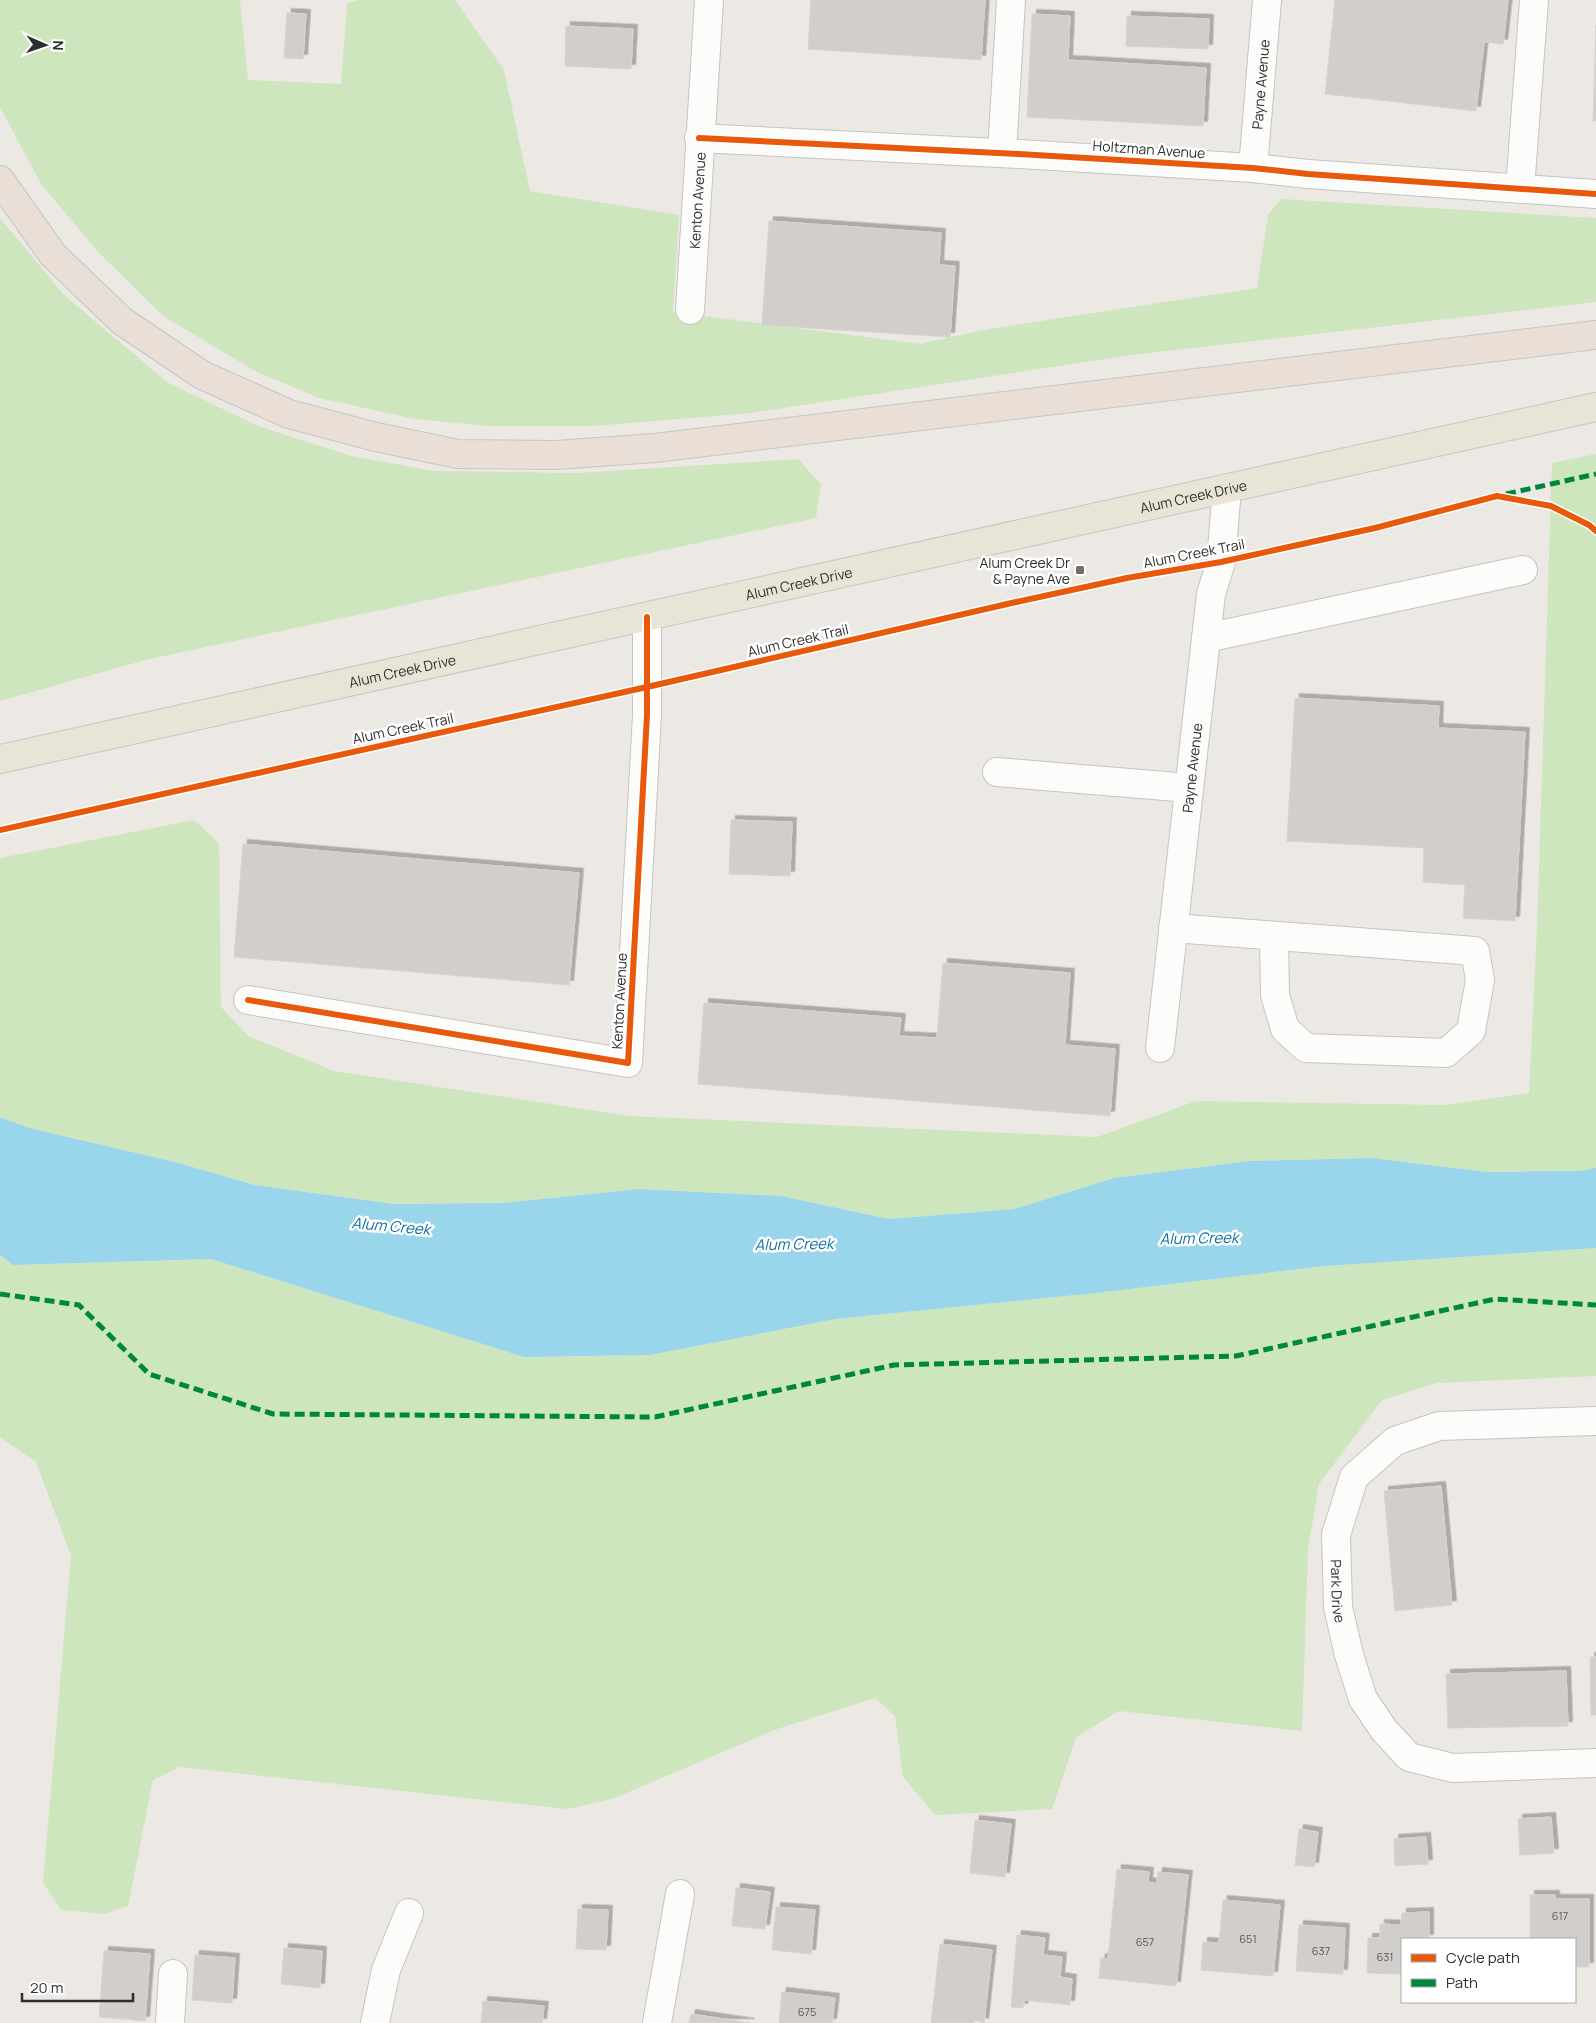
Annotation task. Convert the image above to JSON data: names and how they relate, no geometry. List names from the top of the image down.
{
  "streets": {
    "main road": ["Alum Creek Drive"],
    "street": [
      "Payne Avenue",
      "Holtzman Avenue",
      "Kenton Avenue",
      "Park Drive"
    ],
    "cycle path": ["Alum Creek Trail"]
  },
  "crossings": [
    ["Payne Avenue", "Holtzman Avenue"],
    ["Payne Avenue", "Alum Creek Drive"],
    ["Holtzman Avenue", "Kenton Avenue"],
    ["Kenton Avenue", "Alum Creek Drive"]
  ],
  "water": ["Alum Creek"],
  "places": {
    "transit": ["Alum Creek Dr & Payne Ave"]
  },
  "house_numbers": [
    "617",
    "651",
    "657",
    "637",
    "631",
    "675"
  ],
  "legend": ["Cycle path", "Path"],
  "scale_bar": "20 m",
  "north": "right"
}
